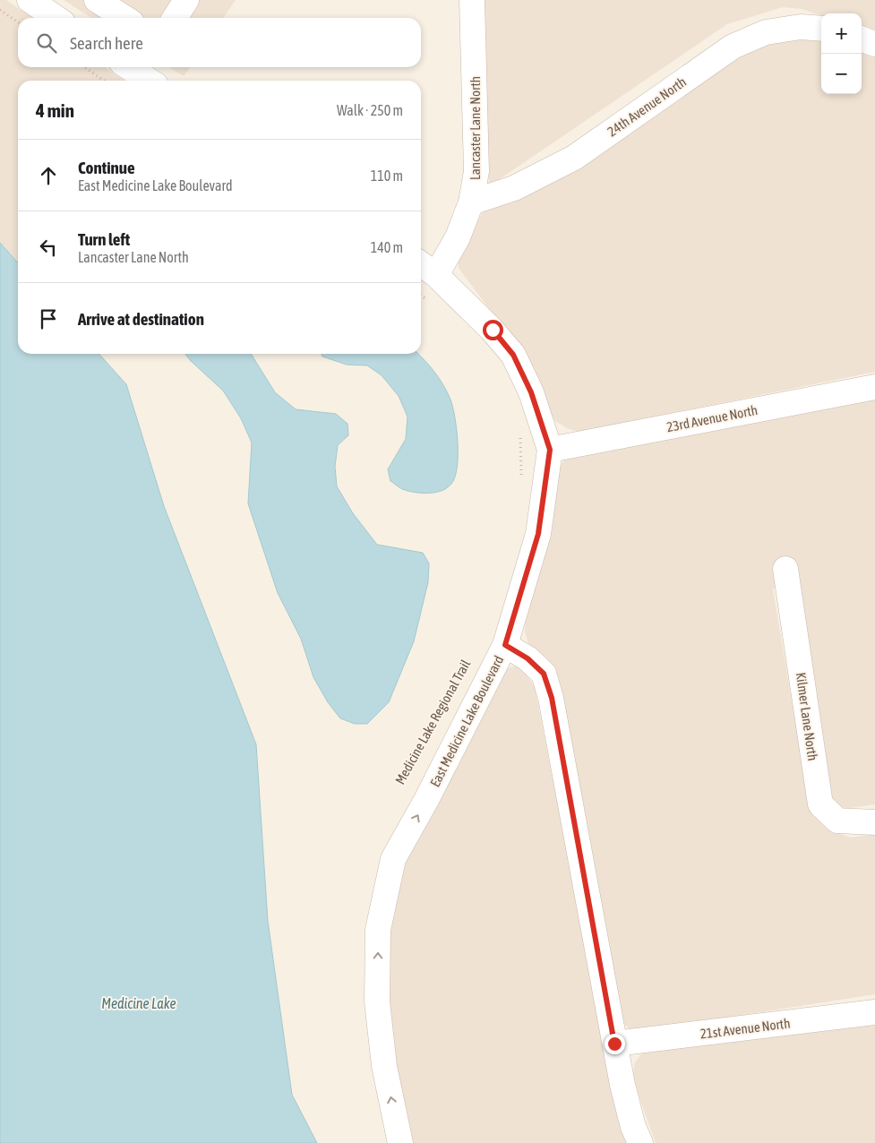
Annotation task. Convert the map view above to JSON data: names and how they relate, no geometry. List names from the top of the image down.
{
  "streets": {
    "street": [
      "24th Avenue North",
      "Lancaster Lane North",
      "23rd Avenue North",
      "Kilmer Lane North",
      "East Medicine Lake Boulevard",
      "21st Avenue North"
    ]
  },
  "crossings": [
    ["24th Avenue North", "Lancaster Lane North"],
    ["Lancaster Lane North", "East Medicine Lake Boulevard"],
    ["23rd Avenue North", "East Medicine Lake Boulevard"]
  ],
  "one_way": ["East Medicine Lake Boulevard"],
  "water": ["Medicine Lake"],
  "page": {
    "map_buttons": ["+", "−"],
    "search": "Search here",
    "heading": ["4 min", "Walk · 250 m"],
    "list": [
      ["Continue", "East Medicine Lake Boulevard", "110 m"],
      ["Turn left", "Lancaster Lane North", "140 m"],
      "Arrive at destination"
    ]
  }
}
